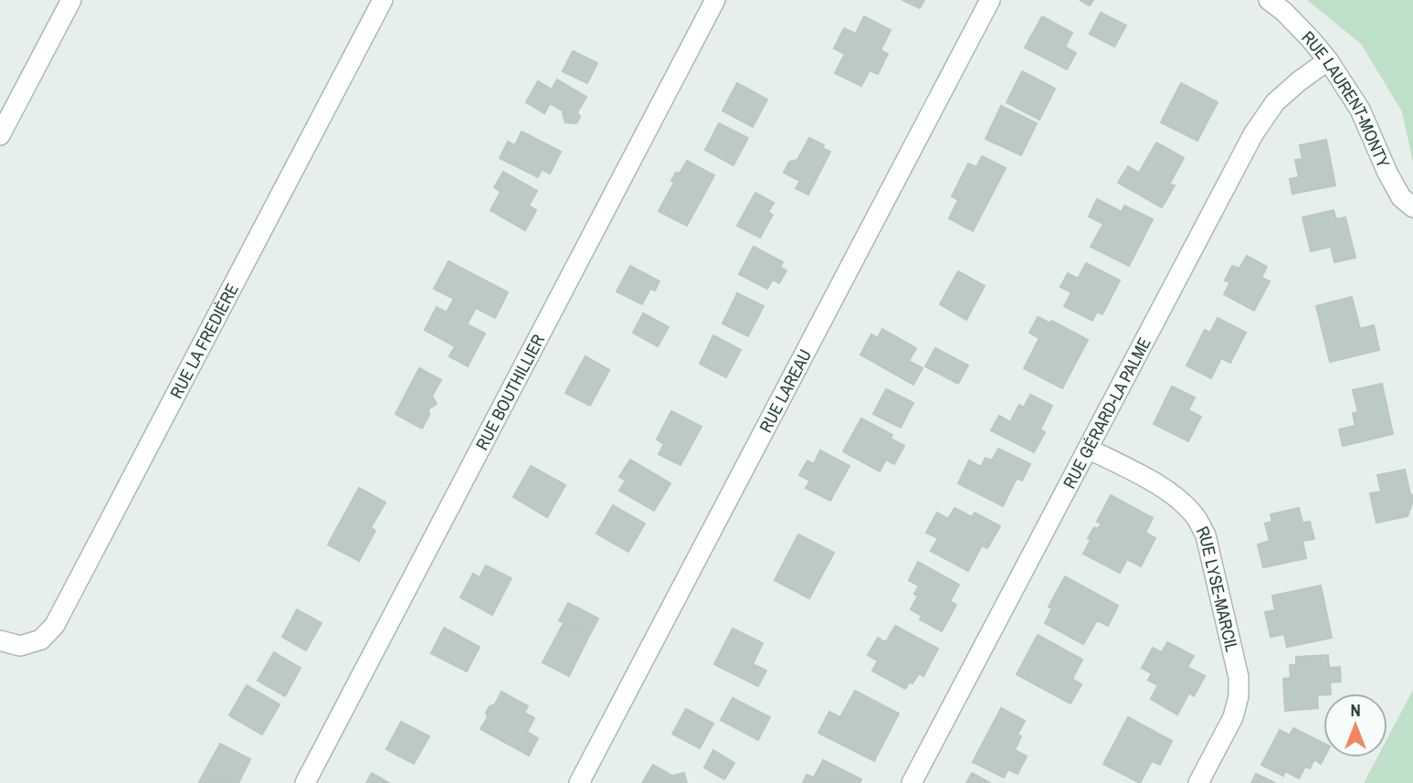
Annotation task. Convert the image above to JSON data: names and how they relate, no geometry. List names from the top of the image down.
{
  "streets": {
    "street": [
      "RUE LAURENT-MONTY",
      "RUE LA FREDIÈRE",
      "RUE BOUTHILLIER",
      "RUE LAREAU",
      "RUE GÉRARD-LA PALME",
      "RUE LYSE-MARCIL"
    ]
  },
  "crossings": [
    ["RUE LAURENT-MONTY", "RUE GÉRARD-LA PALME"],
    ["RUE GÉRARD-LA PALME", "RUE LYSE-MARCIL"]
  ],
  "north": "top"
}
